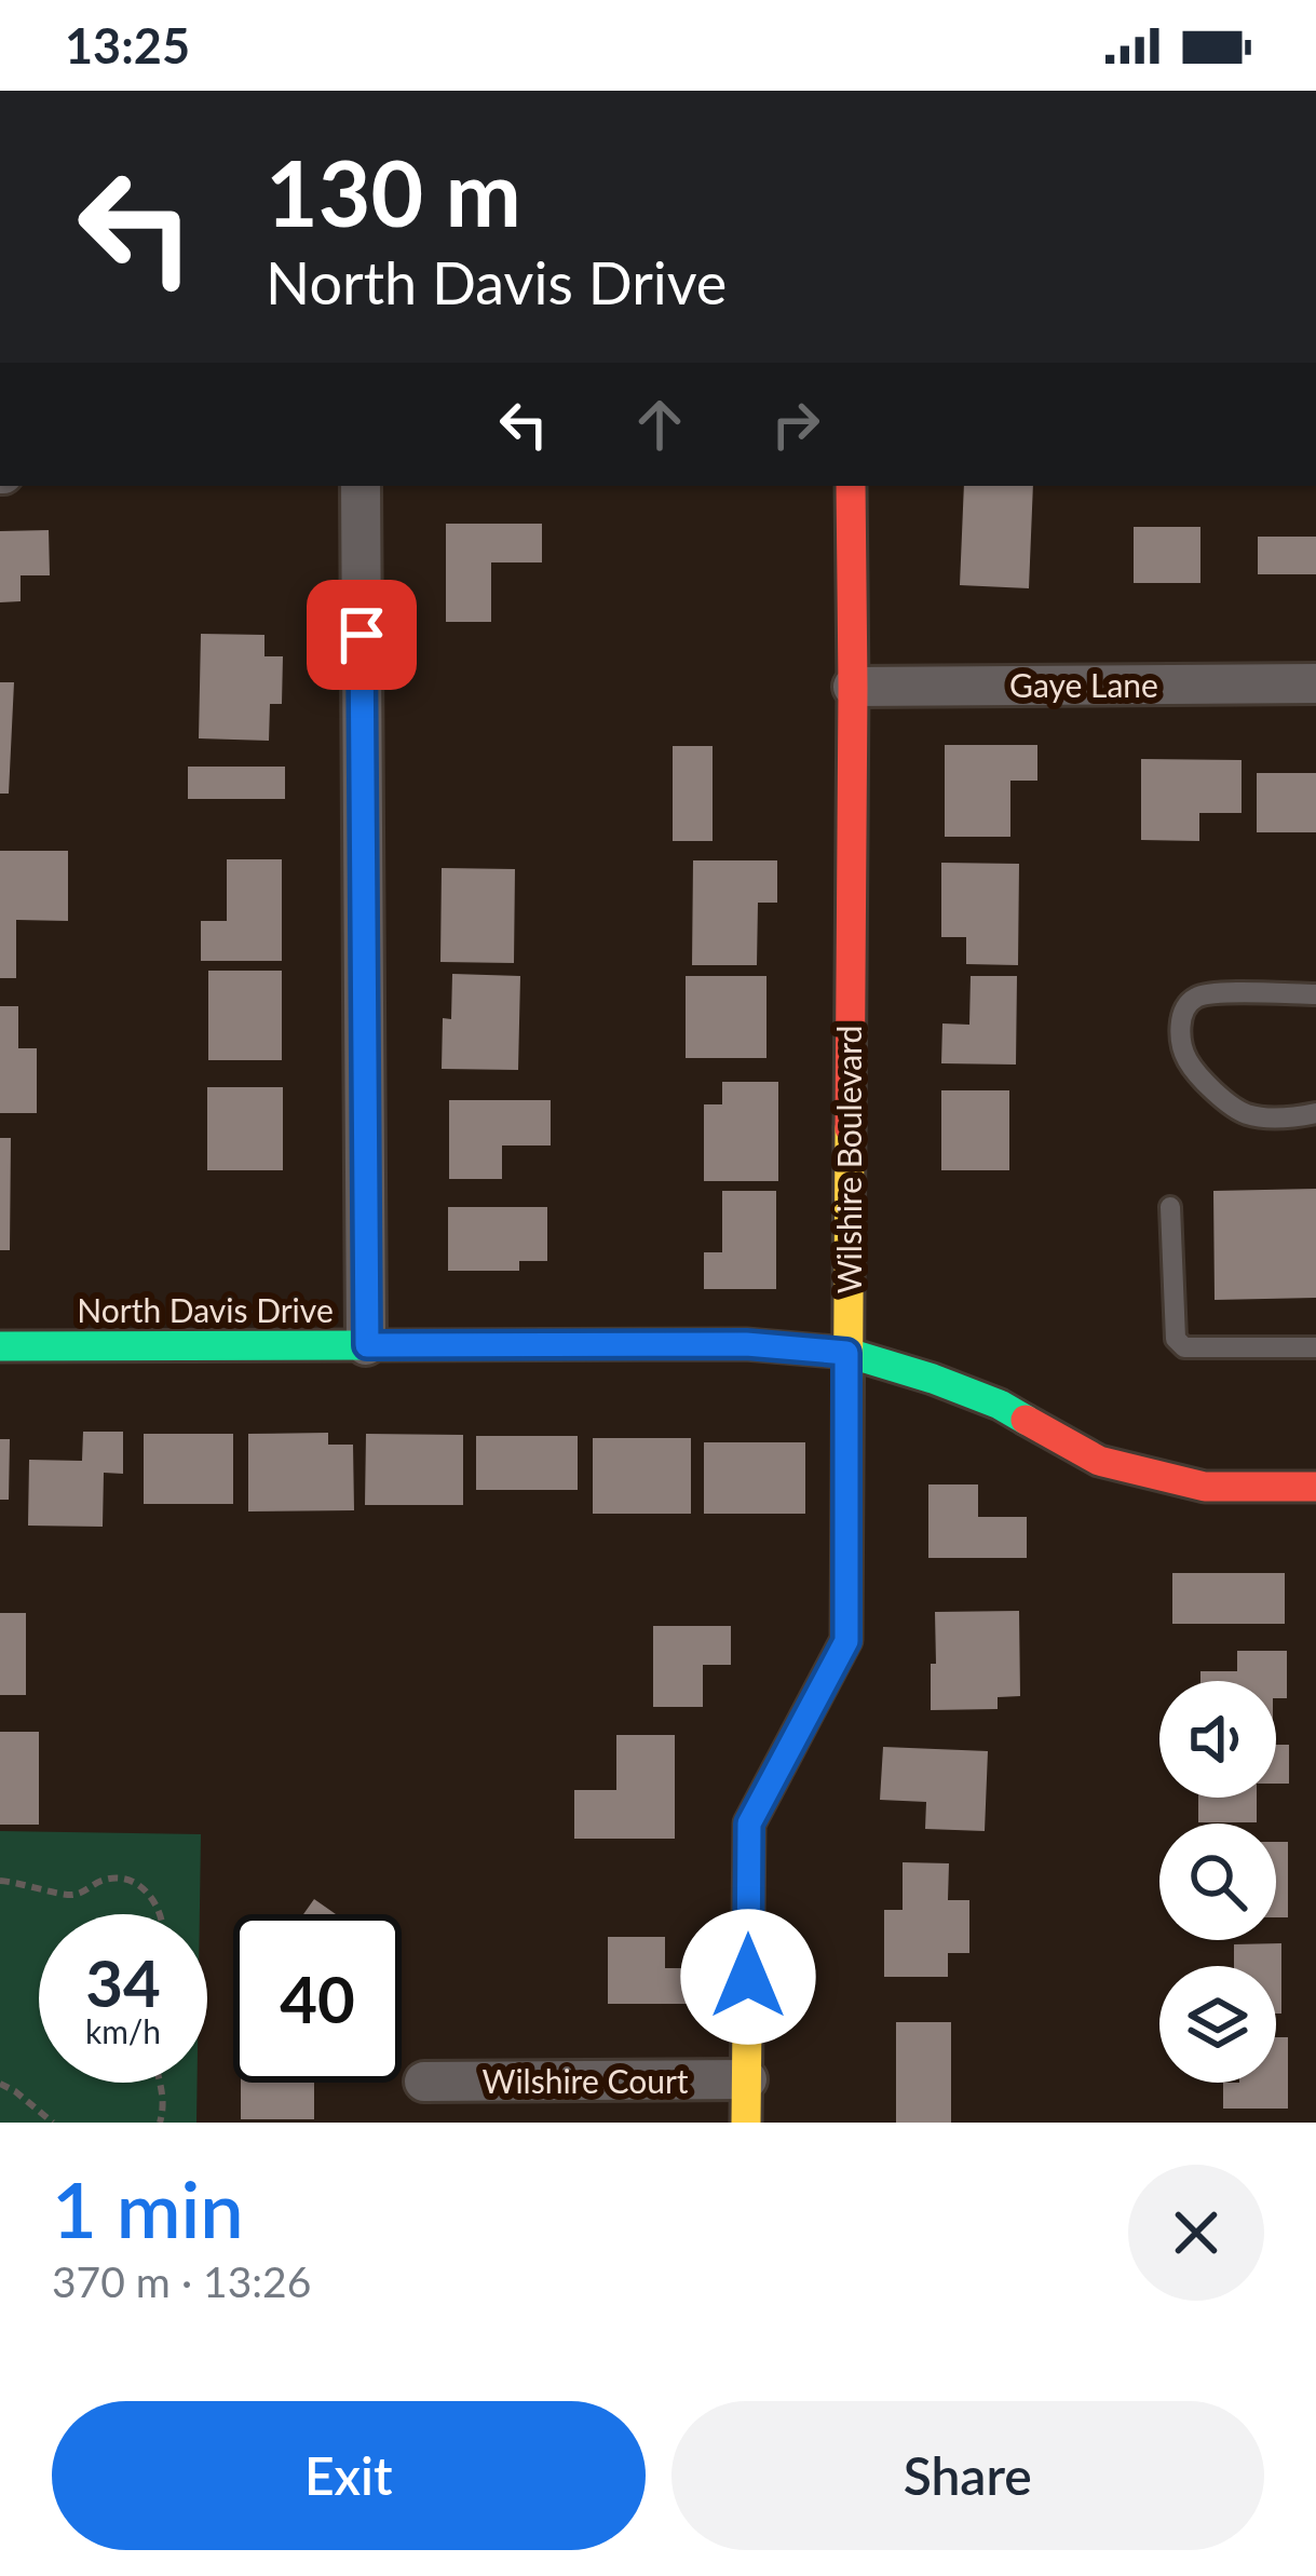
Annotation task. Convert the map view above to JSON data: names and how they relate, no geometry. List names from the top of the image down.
{
  "streets": {
    "street": [
      "Gaye Lane",
      "Wilshire Boulevard",
      "North Davis Drive",
      "Wilshire Court"
    ]
  },
  "crossings": [
    ["Gaye Lane", "Wilshire Boulevard"],
    ["Wilshire Boulevard", "North Davis Drive"],
    ["Wilshire Boulevard", "Wilshire Court"]
  ],
  "page": {
    "status": "13:25",
    "turn": ["130 m", "North Davis Drive"],
    "speed": "34 km/h",
    "limit": "40",
    "heading": ["1 min", "370 m · 13:26"],
    "buttons": ["Exit", "Share"]
  }
}
